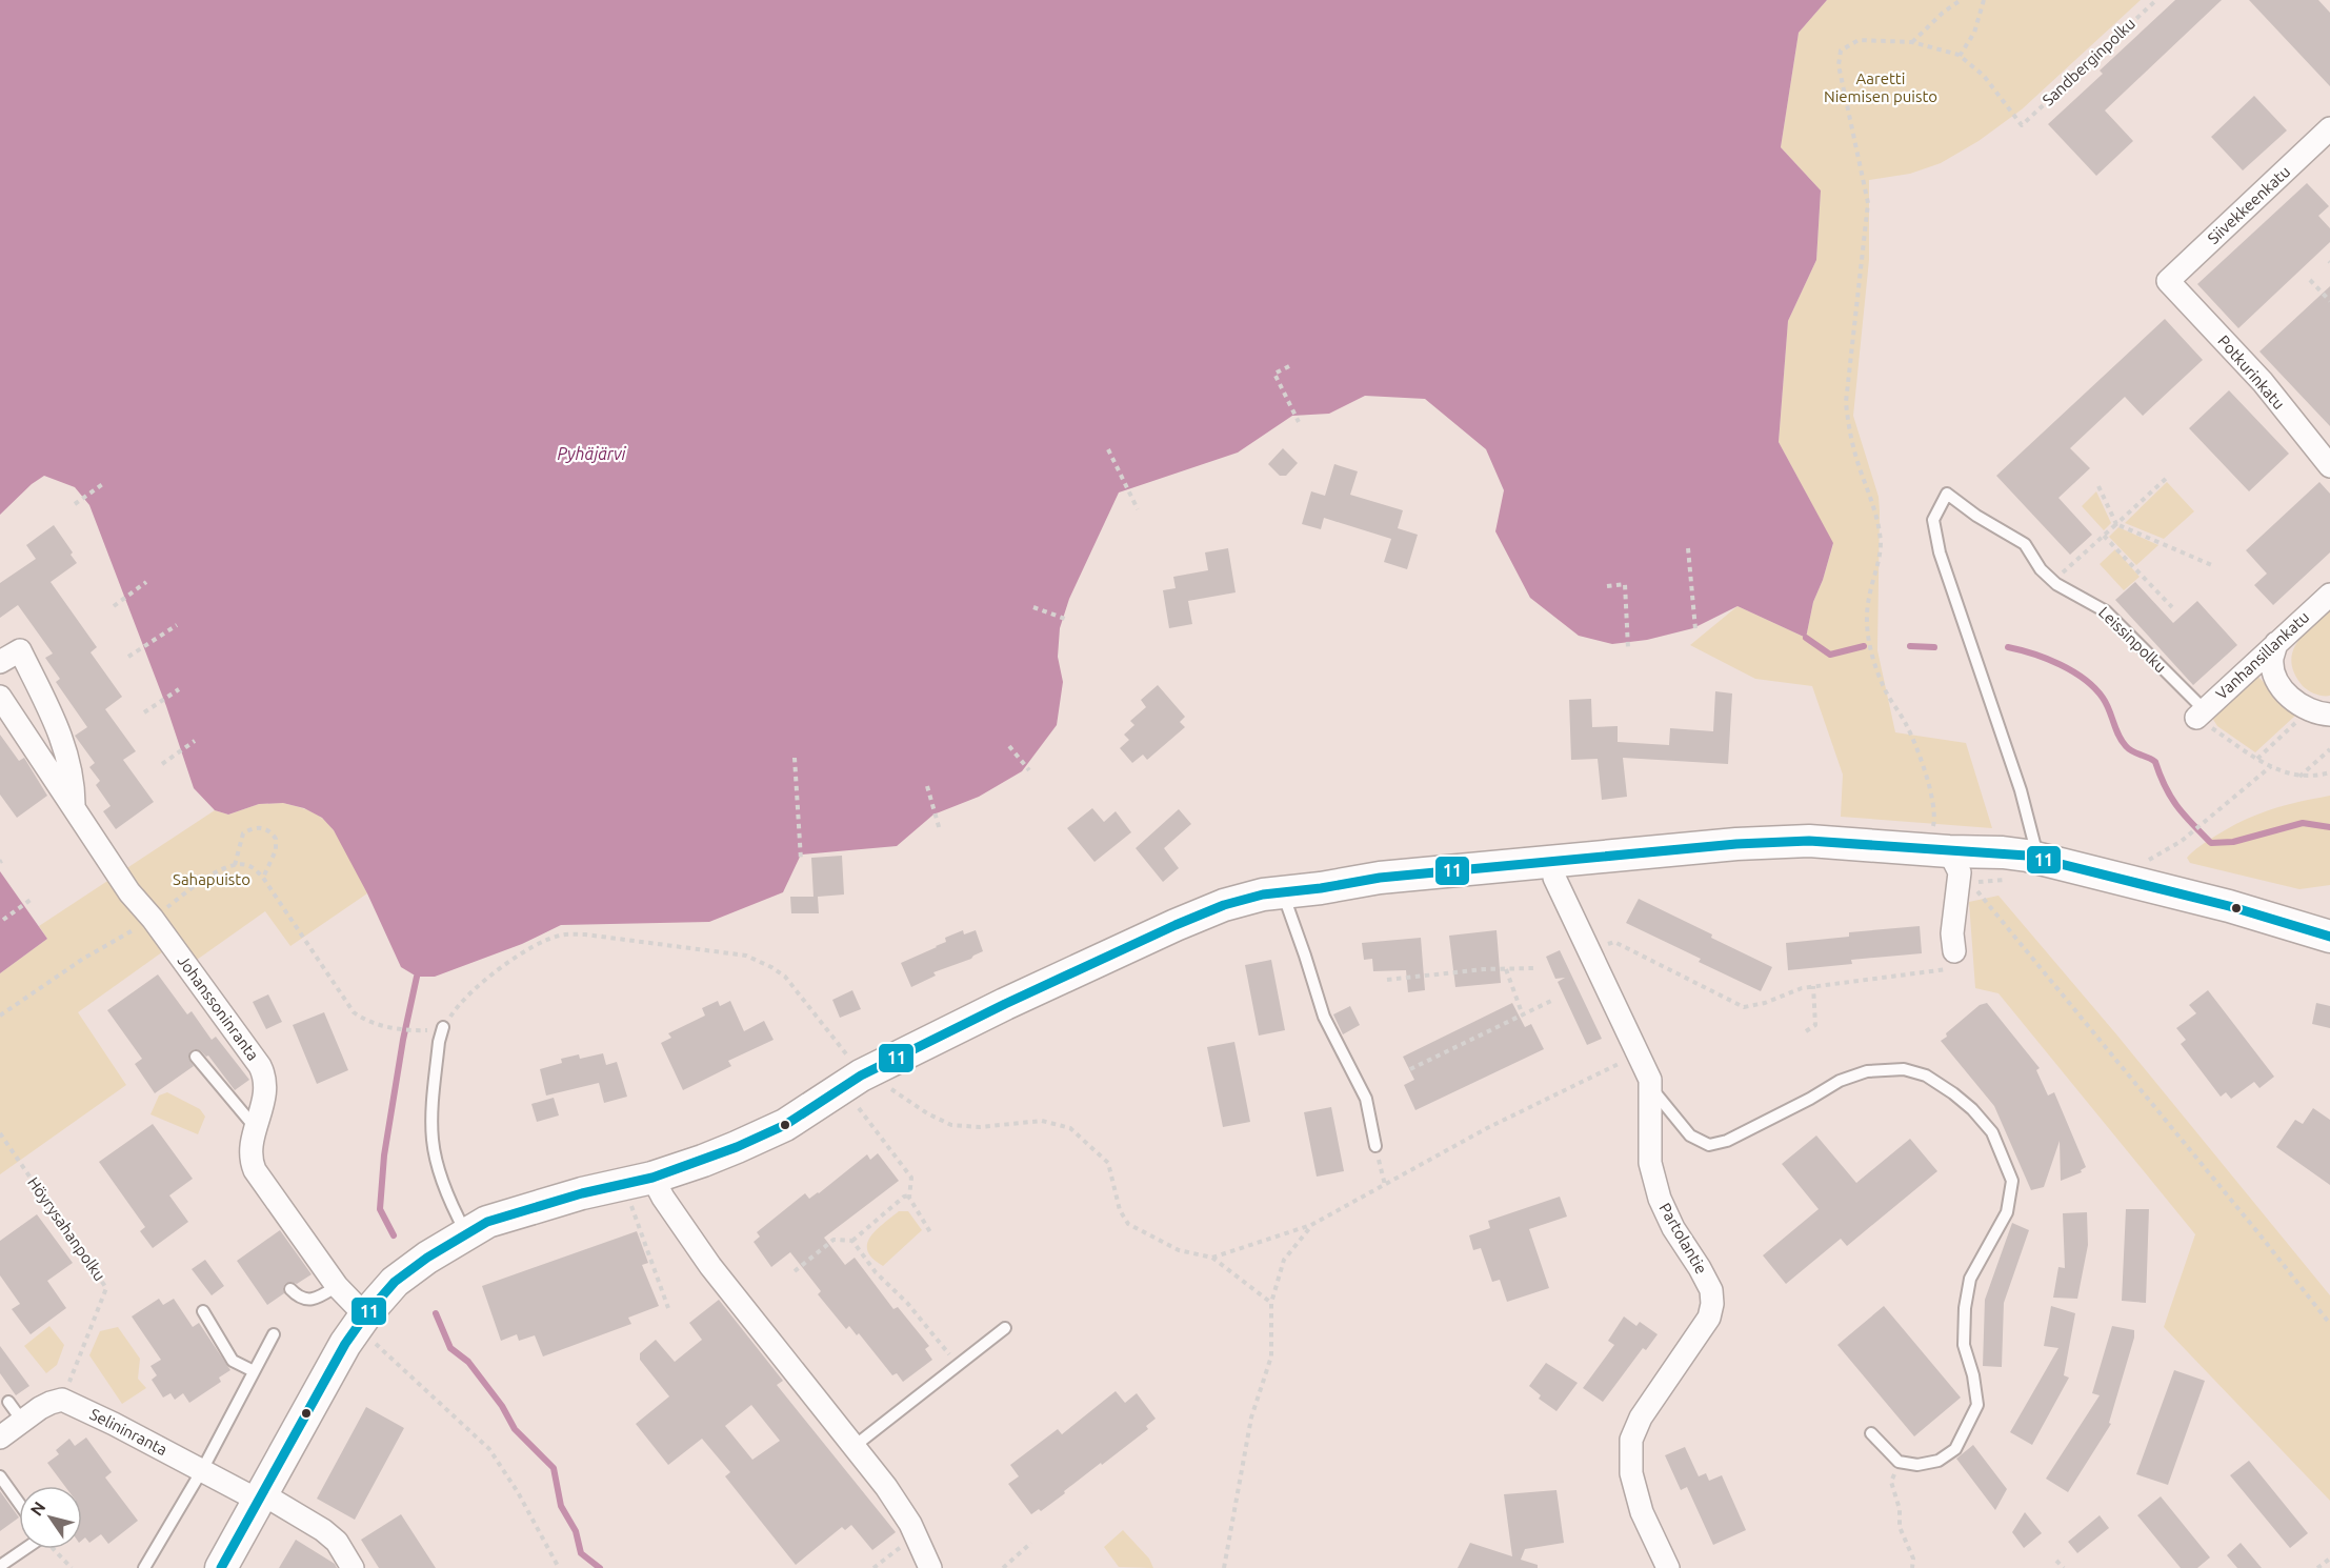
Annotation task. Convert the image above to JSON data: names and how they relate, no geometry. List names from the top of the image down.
{
  "streets": {
    "street": [
      "Siivekkeenkatu",
      "Potkurinkatu",
      "Vanhansillankatu",
      "Johanssoninranta",
      "Partolantie",
      "Selininranta"
    ],
    "lane": ["Leissinpolku"],
    "path": ["Sandberginpolku", "Höyrysahanpolku"]
  },
  "crossings": [
    ["Siivekkeenkatu", "Potkurinkatu"],
    ["Leissinpolku", "Vanhansillankatu"],
    ["Höyrysahanpolku", "Selininranta"]
  ],
  "water": ["Pyhäjärvi"],
  "parks": ["Aaretti Niemisen puisto", "Sahapuisto"],
  "lines": ["transit line 11"],
  "north": "top left"
}
